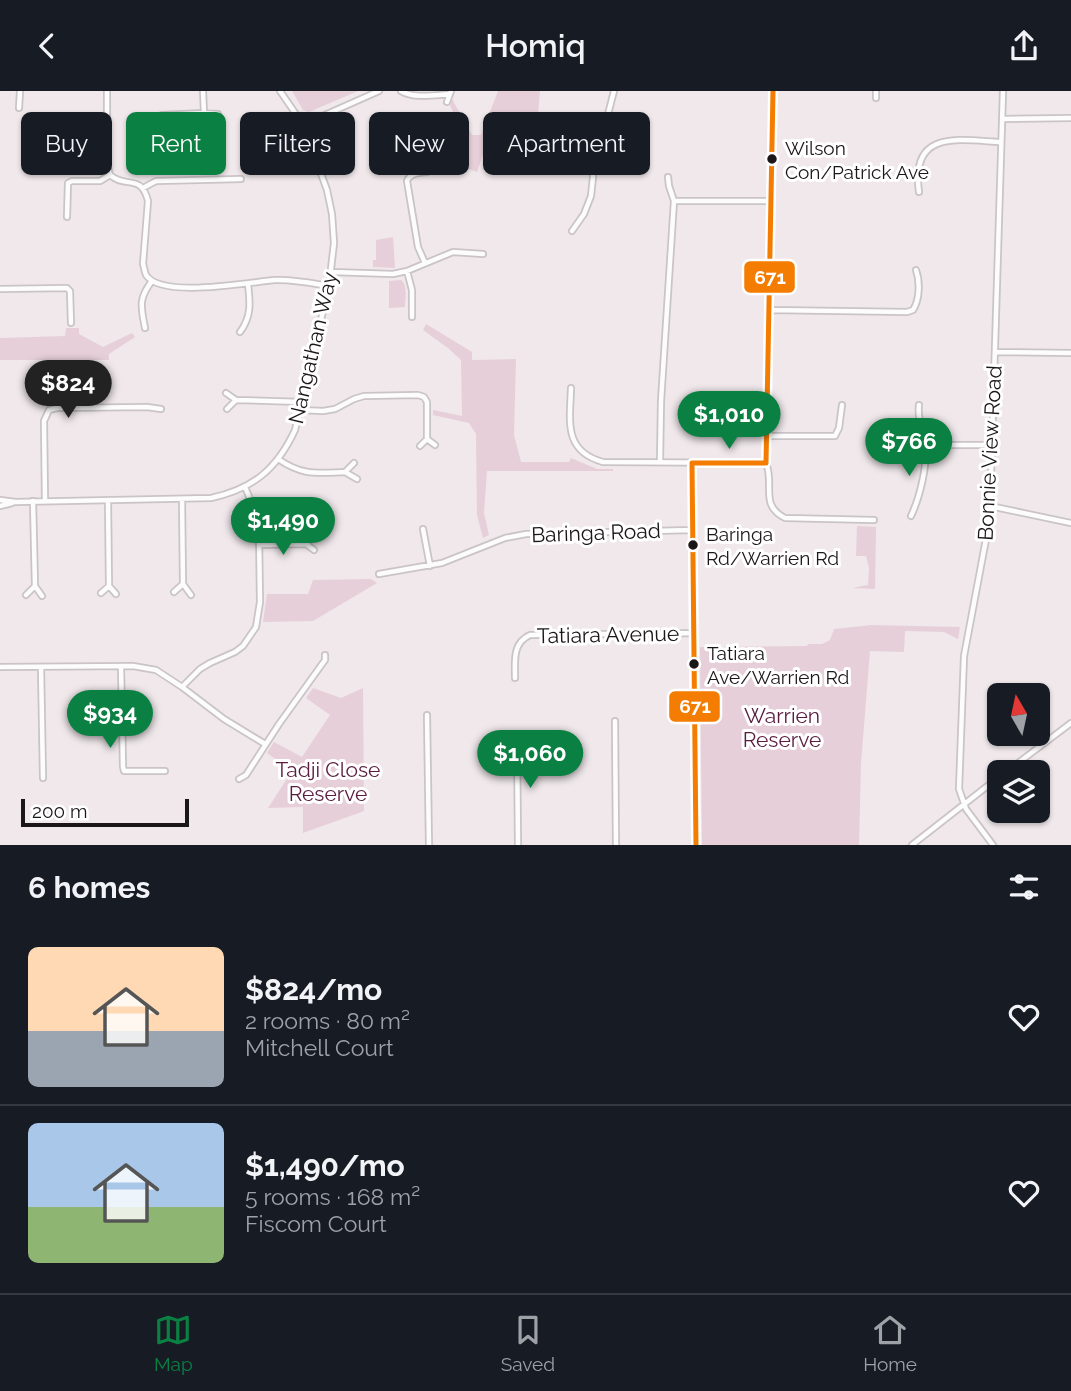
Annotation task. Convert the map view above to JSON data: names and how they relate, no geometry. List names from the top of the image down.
{
  "streets": {
    "street": [
      "Nangathan Way",
      "Bonnie View Road",
      "Baringa Road",
      "Tatiara Avenue"
    ]
  },
  "parks": ["Warrien Reserve", "Tadji Close Reserve"],
  "places": ["Wilson Con/Patrick Ave", "Baringa Rd/Warrien Rd", "Tatiara Ave/Warrien Rd"],
  "lines": ["transit line 671"],
  "scale_bar": "200 m",
  "north": "top",
  "page": {
    "header": "Homiq",
    "chip": [
      "Buy",
      "Rent",
      "Filters",
      "New",
      "Apartment"
    ],
    "price": [
      "$824",
      "$1,010",
      "$766",
      "$1,490",
      "$934",
      "$1,060"
    ],
    "scale": "200 m",
    "heading": "6 homes",
    "list": [
      {
        "name": "$824/mo",
        "note": "2 rooms · 80 m² · Mitchell Court"
      },
      {
        "name": "$1,490/mo",
        "note": "5 rooms · 168 m² · Fiscom Court"
      }
    ],
    "tabs": ["Map", "Saved", "Home"]
  }
}
